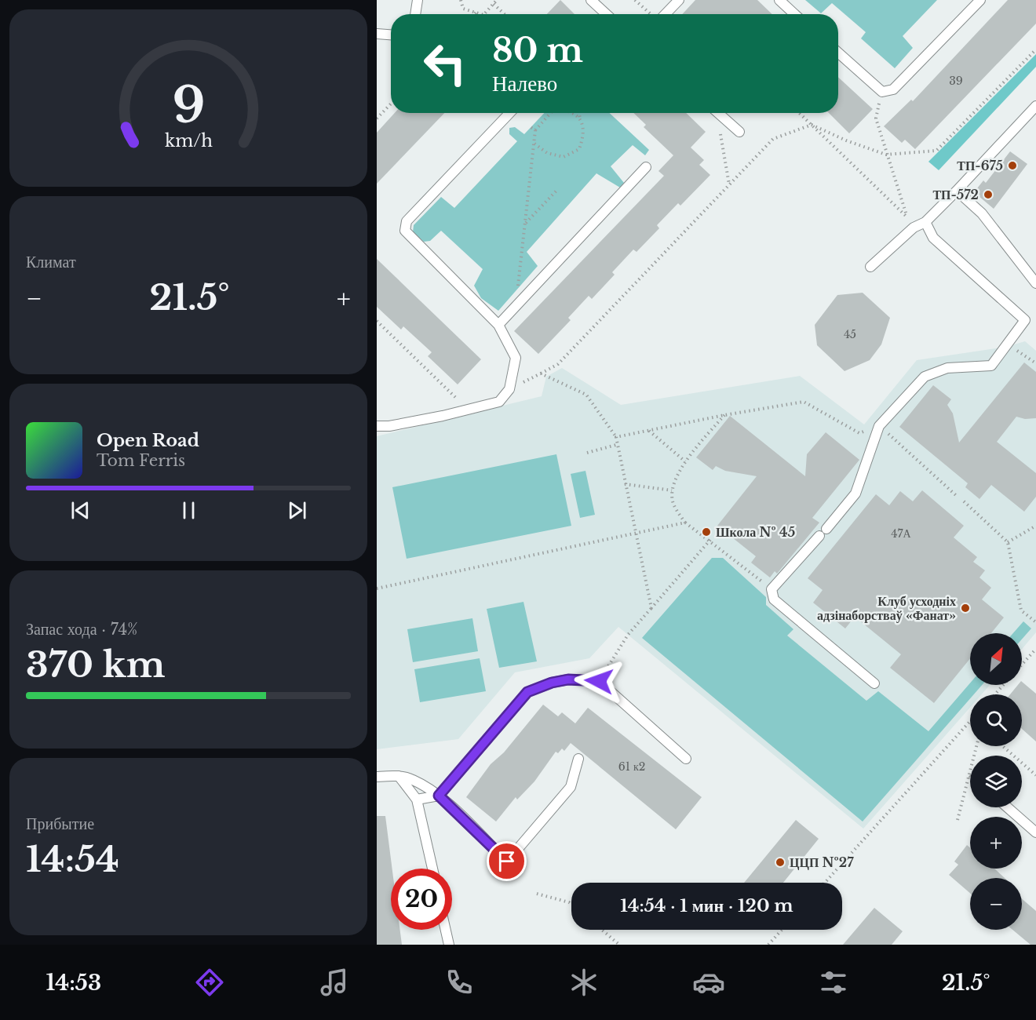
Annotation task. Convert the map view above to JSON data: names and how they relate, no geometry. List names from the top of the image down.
{
  "places": [
    "ТП-675",
    "ТП-572",
    "Школа № 45",
    "Клуб усходніх адзінаборстваў «Фанат»",
    "ЦЦП №27"
  ],
  "house_numbers": [
    "39",
    "45",
    "47А",
    "61 к2"
  ],
  "north": "top right",
  "page": {
    "turn": ["80 m", "Налево"],
    "tile": [
      "Климат",
      ["Запас хода · 74%", "370 km"],
      ["Прибытие", "14:54"]
    ],
    "heat": ["−", "21.5°", "+"],
    "song": ["Open Road", "Tom Ferris"],
    "map_buttons": ["+", "−"],
    "limit": "20",
    "trip": "14:54 · 1 мин · 120 m",
    "tabs": ["14:53", "21.5°"],
    "gauge": ["9", "km/h"]
  }
}
